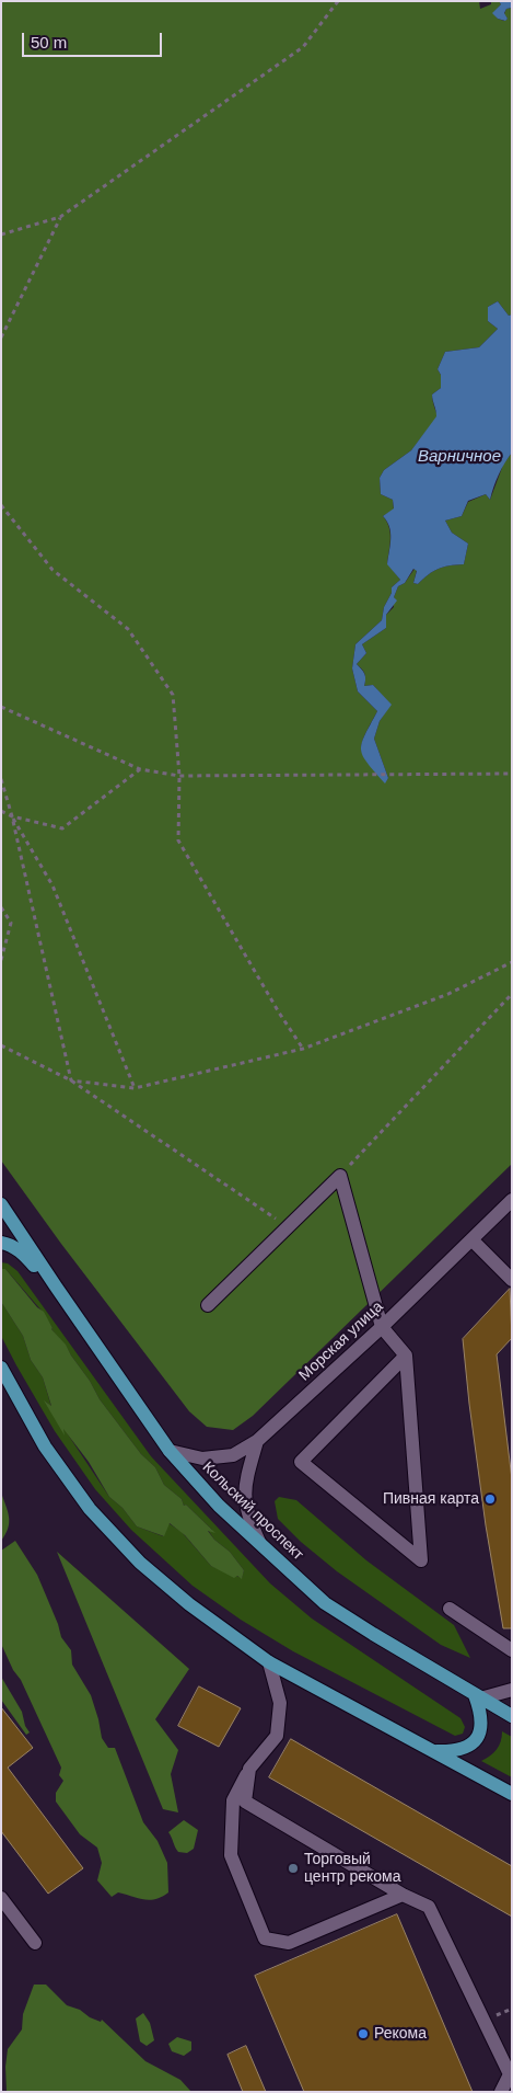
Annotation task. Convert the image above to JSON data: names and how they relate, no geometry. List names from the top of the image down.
{
  "streets": {
    "main road": ["Кольский проспект"],
    "street": ["Морская улица"]
  },
  "crossings": [
    ["Морская улица", "Кольский проспект"]
  ],
  "water": ["Варничное"],
  "places": ["Пивная карта", "Торговый центр рекома", "Рекома"],
  "scale_bar": "50 m"
}
